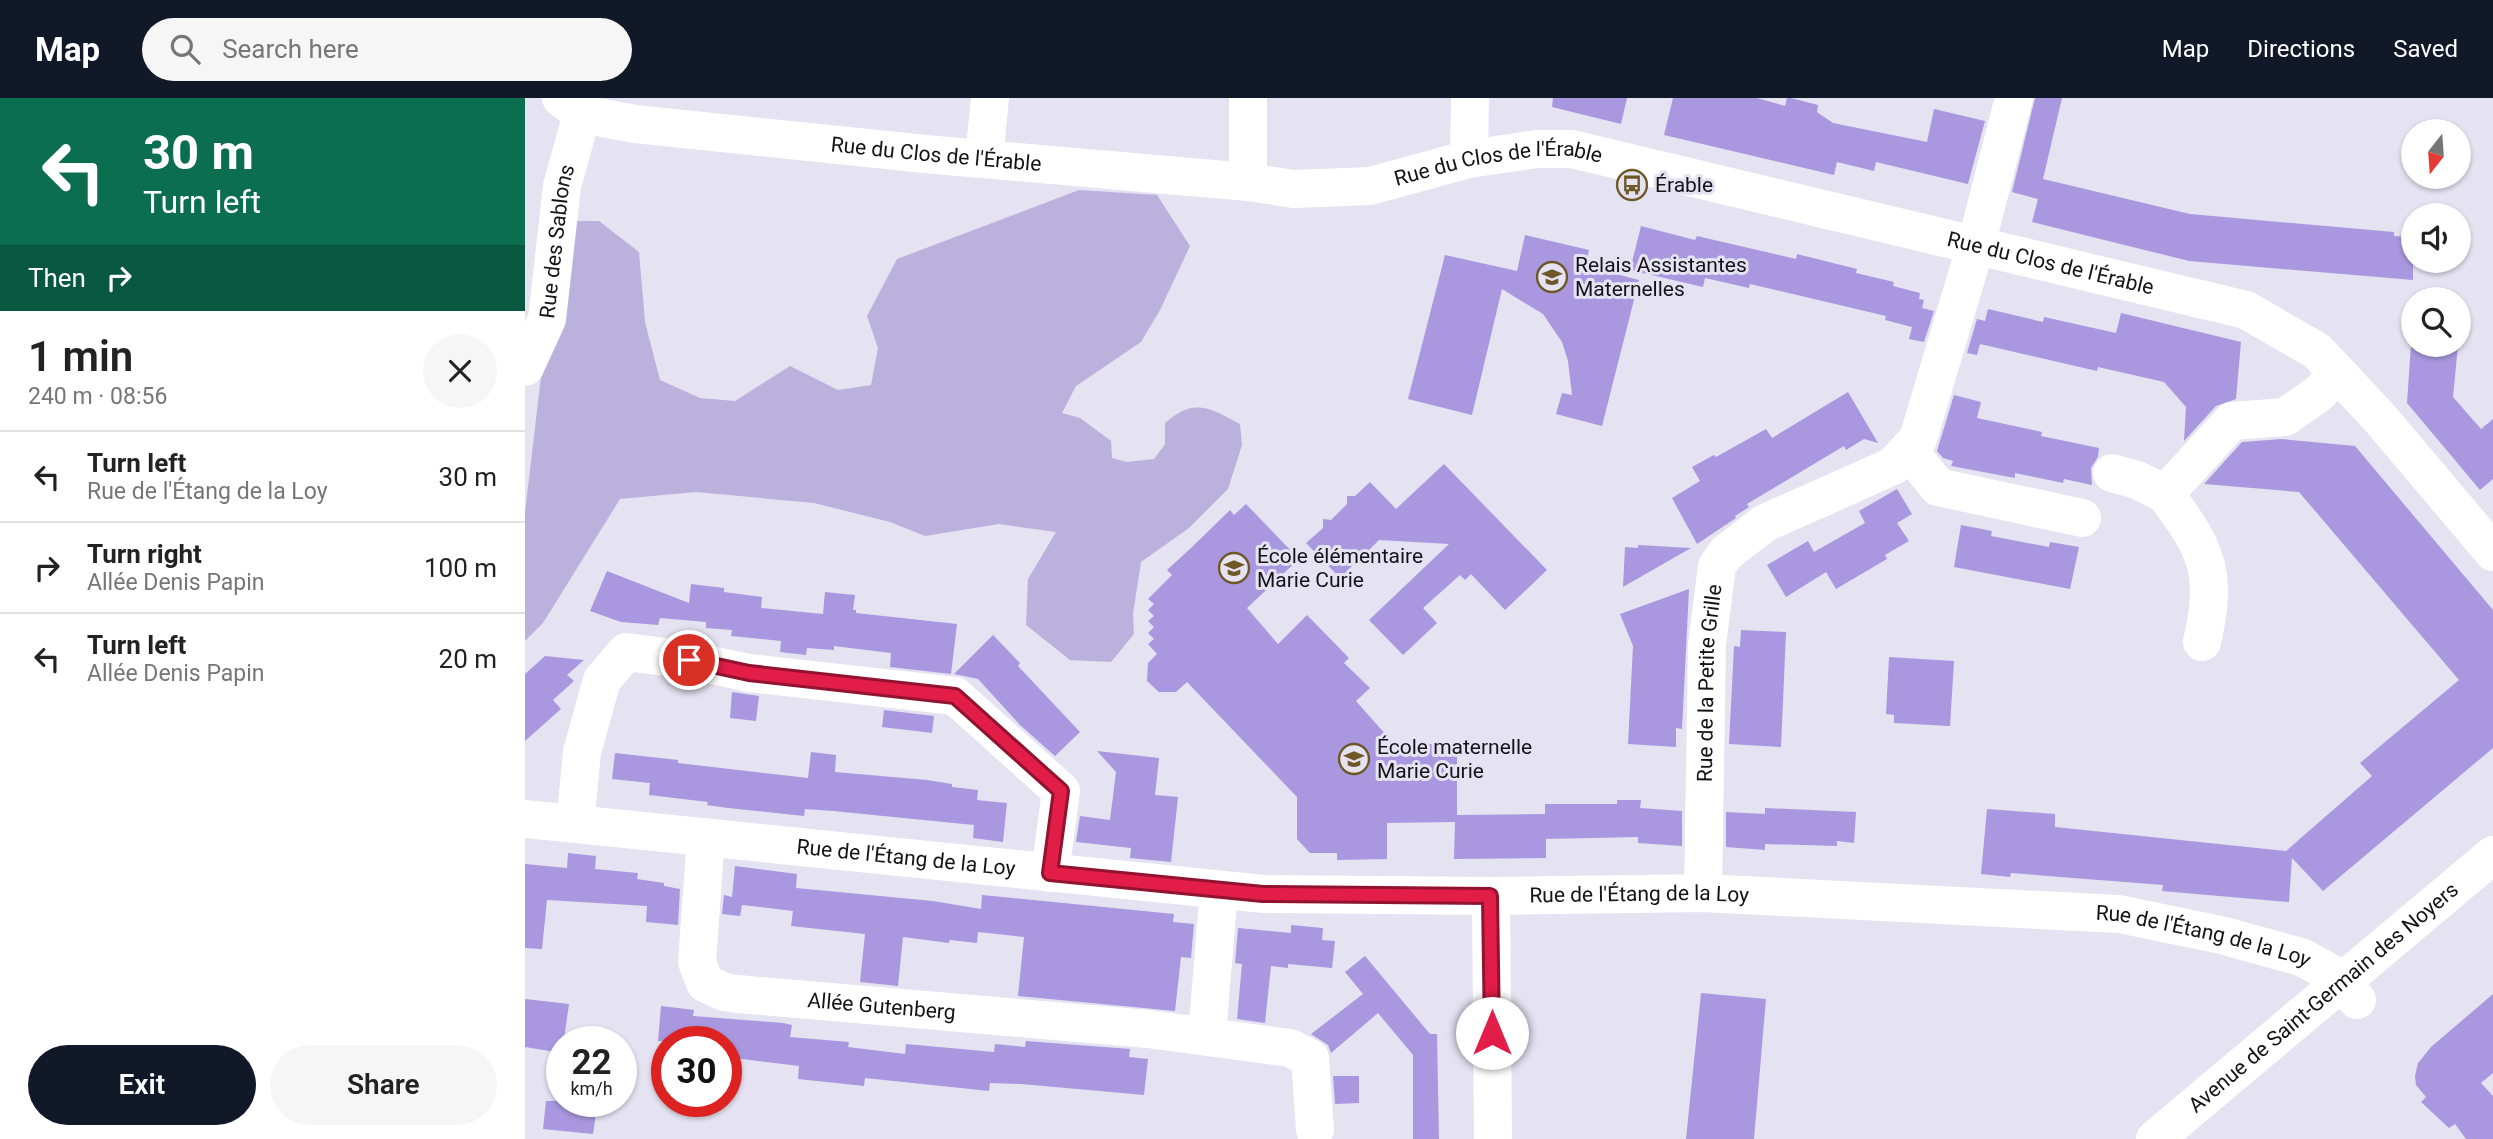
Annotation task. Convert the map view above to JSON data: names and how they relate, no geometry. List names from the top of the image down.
{
  "streets": {
    "street": [
      "Rue du Clos de l'Érable",
      "Rue des Sablons",
      "Rue de la Petite Grille",
      "Rue de l'Étang de la Loy",
      "Avenue de Saint-Germain des Noyers",
      "Allée Gutenberg"
    ]
  },
  "crossings": [
    ["Rue du Clos de l'Érable", "Rue des Sablons"],
    ["Rue du Clos de l'Érable", "Rue de la Petite Grille"],
    ["Rue de la Petite Grille", "Rue de l'Étang de la Loy"],
    ["Rue de l'Étang de la Loy", "Avenue de Saint-Germain des Noyers"],
    ["Rue de l'Étang de la Loy", "Allée Gutenberg"]
  ],
  "places": {
    "bus stop": ["Érable"],
    "school or university": ["Relais Assistantes Maternelles", "École élémentaire Marie Curie", "École maternelle Marie Curie"]
  },
  "north": "bottom",
  "page": {
    "header": "Map",
    "search": "Search here",
    "nav": ["Map", "Directions", "Saved"],
    "turn": ["30 m", "Turn left"],
    "then": "Then",
    "heading": ["1 min", "240 m · 08:56"],
    "list": [
      {
        "name": "Turn left",
        "note": "Rue de l'Étang de la Loy",
        "value": "30 m"
      },
      {
        "name": "Turn right",
        "note": "Allée Denis Papin",
        "value": "100 m"
      },
      {
        "name": "Turn left",
        "note": "Allée Denis Papin",
        "value": "20 m"
      }
    ],
    "speed": "22 km/h",
    "limit": "30",
    "buttons": ["Exit", "Share"]
  }
}
